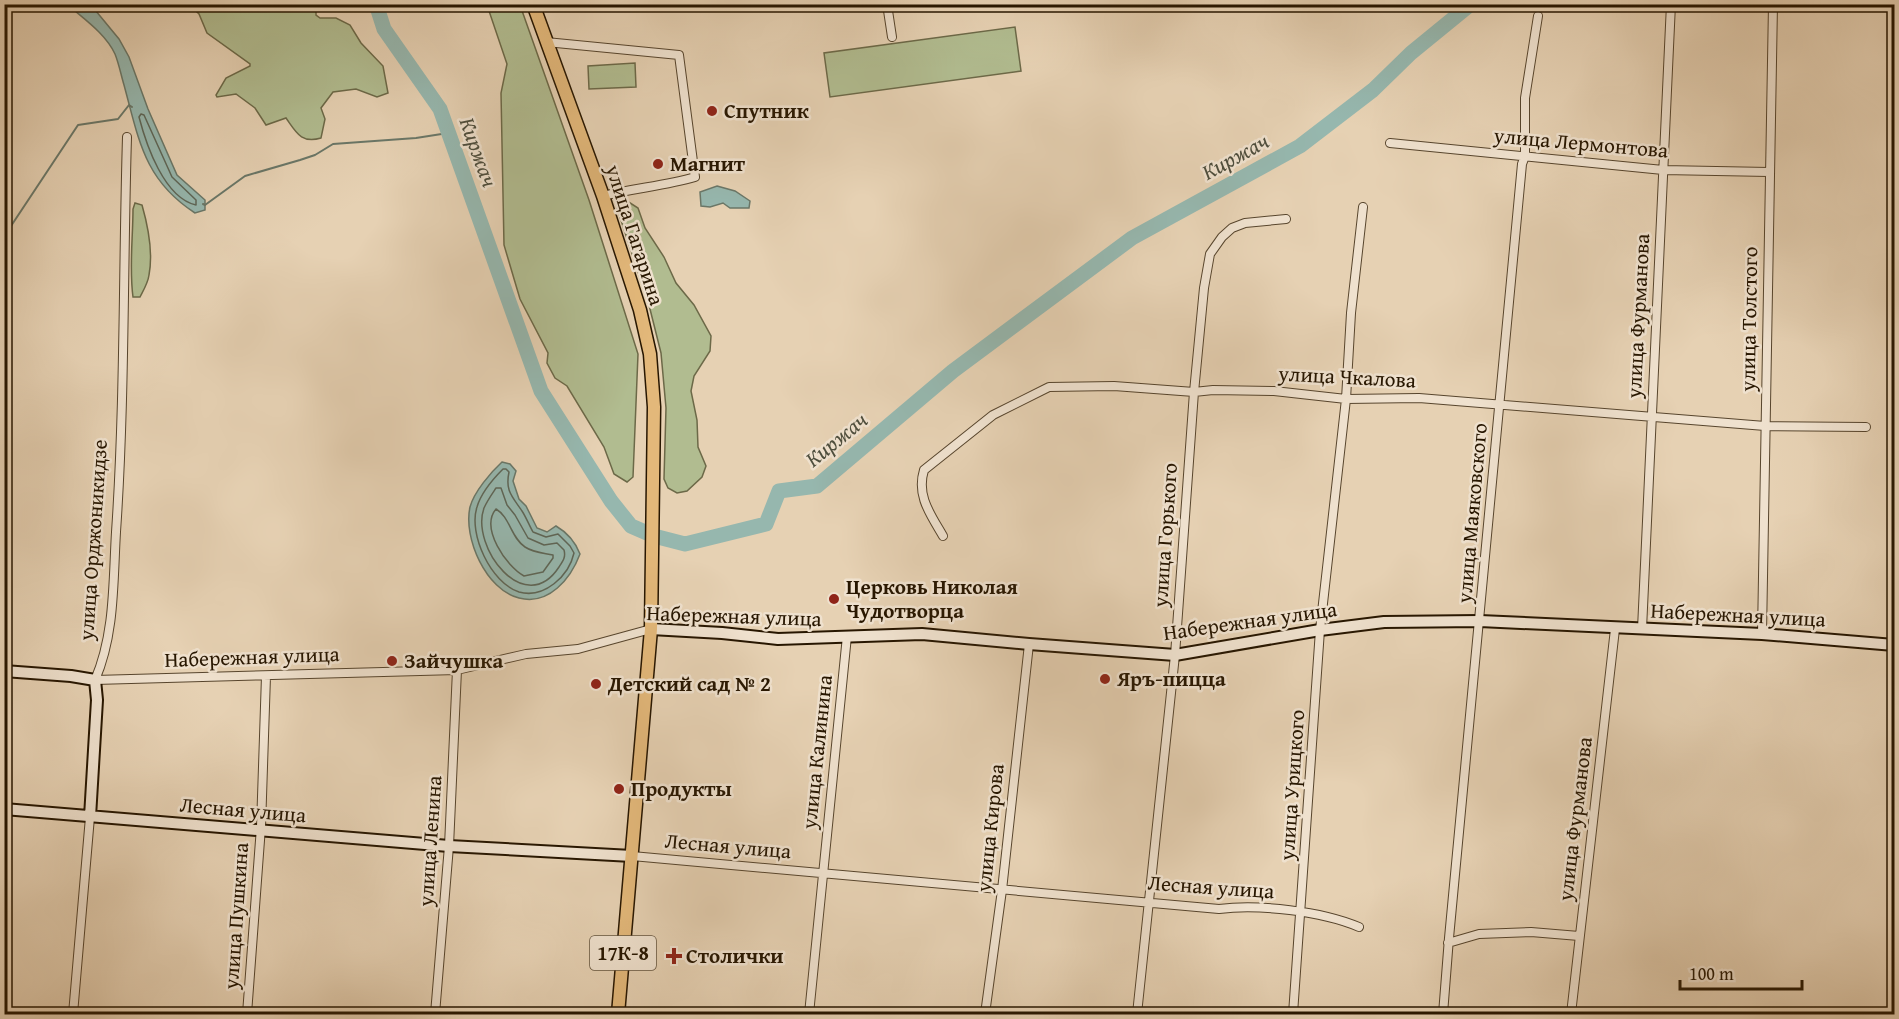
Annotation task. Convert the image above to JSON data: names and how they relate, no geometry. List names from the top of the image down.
{
  "streets": {
    "main road": ["улица Гагарина", "17К-8"],
    "street": [
      "улица Лермонтова",
      "улица Фурманова",
      "улица Толстого",
      "улица Чкалова",
      "улица Маяковского",
      "улица Горького",
      "улица Орджоникидзе",
      "Набережная улица",
      "улица Калинина",
      "улица Урицкого",
      "Лесная улица",
      "улица Кирова",
      "улица Ленина",
      "улица Пушкина"
    ]
  },
  "crossings": [
    ["улица Лермонтова", "улица Фурманова"],
    ["улица Лермонтова", "улица Толстого"],
    ["улица Лермонтова", "улица Маяковского"],
    ["улица Гагарина", "Набережная улица"],
    ["улица Гагарина", "Лесная улица"],
    ["улица Гагарина", "17К-8"],
    ["улица Фурманова", "улица Чкалова"],
    ["улица Фурманова", "Набережная улица"],
    ["улица Толстого", "улица Чкалова"],
    ["улица Толстого", "Набережная улица"],
    ["улица Чкалова", "улица Маяковского"],
    ["улица Чкалова", "улица Горького"],
    ["улица Чкалова", "улица Урицкого"],
    ["улица Маяковского", "Набережная улица"],
    ["улица Горького", "Набережная улица"],
    ["улица Горького", "Лесная улица"],
    ["улица Орджоникидзе", "Набережная улица"],
    ["улица Орджоникидзе", "Лесная улица"],
    ["Набережная улица", "улица Калинина"],
    ["Набережная улица", "улица Урицкого"],
    ["Набережная улица", "улица Кирова"],
    ["Набережная улица", "улица Ленина"],
    ["Набережная улица", "улица Пушкина"],
    ["улица Калинина", "Лесная улица"],
    ["улица Урицкого", "Лесная улица"],
    ["Лесная улица", "улица Кирова"],
    ["Лесная улица", "улица Ленина"],
    ["Лесная улица", "улица Пушкина"],
    ["Лесная улица", "17К-8"]
  ],
  "water": ["Киржач"],
  "places": {
    "other": [
      "Спутник",
      "Магнит",
      "Церковь Николая Чудотворца",
      "Зайчушка",
      "Яръ-пицца",
      "Детский сад № 2",
      "Продукты"
    ],
    "health": ["Столички"]
  },
  "scale_bar": "100 m"
}
